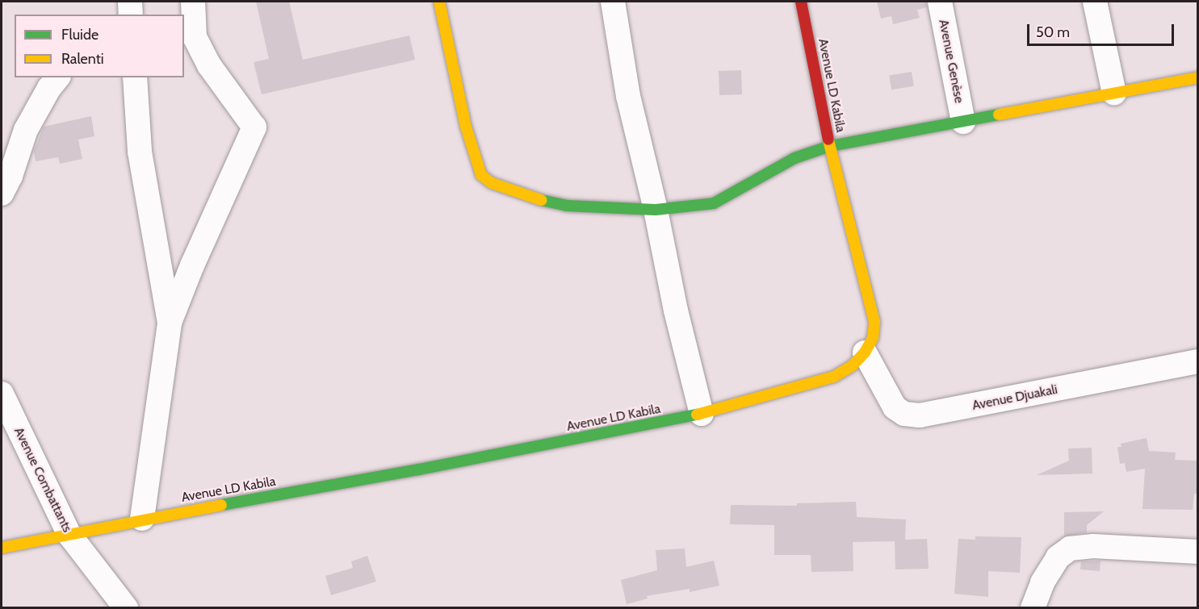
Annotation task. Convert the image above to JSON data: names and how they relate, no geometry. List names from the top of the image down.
{
  "streets": {
    "street": [
      "Avenue Genèse",
      "Avenue LD Kabila",
      "Avenue Djuakali",
      "Avenue Combattants"
    ]
  },
  "crossings": [
    ["Avenue LD Kabila", "Avenue Djuakali"],
    ["Avenue LD Kabila", "Avenue Combattants"]
  ],
  "legend": ["Fluide", "Ralenti"],
  "scale_bar": "50 m"
}
